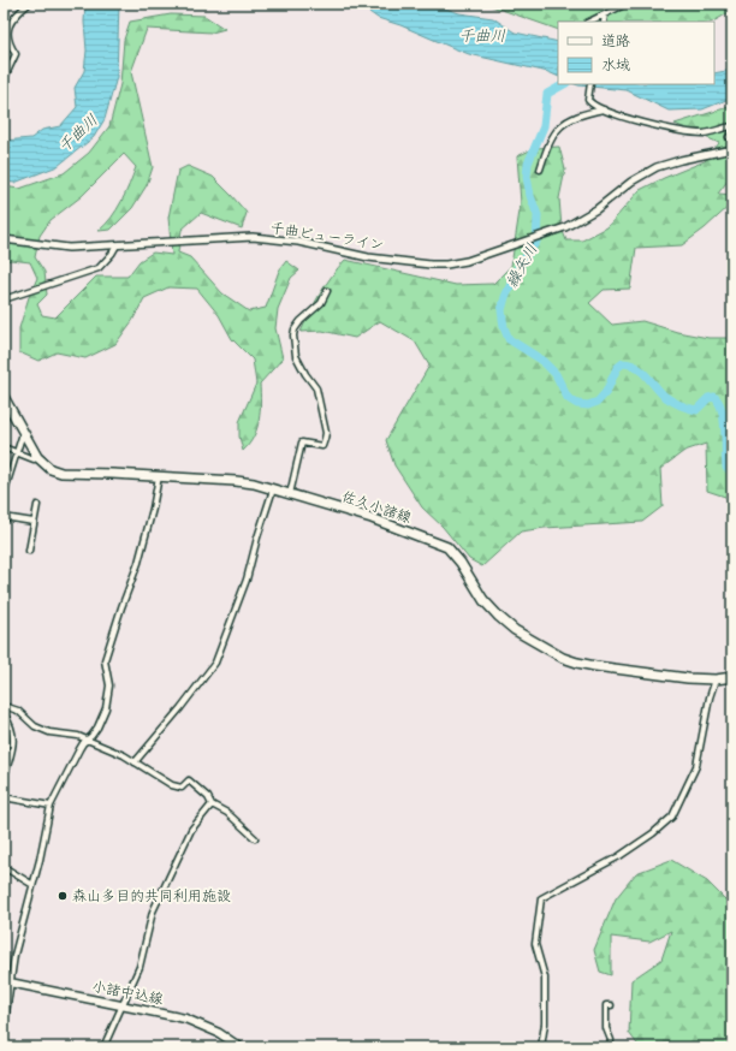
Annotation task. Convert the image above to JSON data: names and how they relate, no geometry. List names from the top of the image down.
{
  "streets": {
    "main road": ["佐久小諸線", "小諸中込線"],
    "street": ["千曲ビューライン"]
  },
  "water": ["千曲川", "繰矢川"],
  "places": ["森山多目的共同利用施設"],
  "legend": ["道路", "水域"]
}
